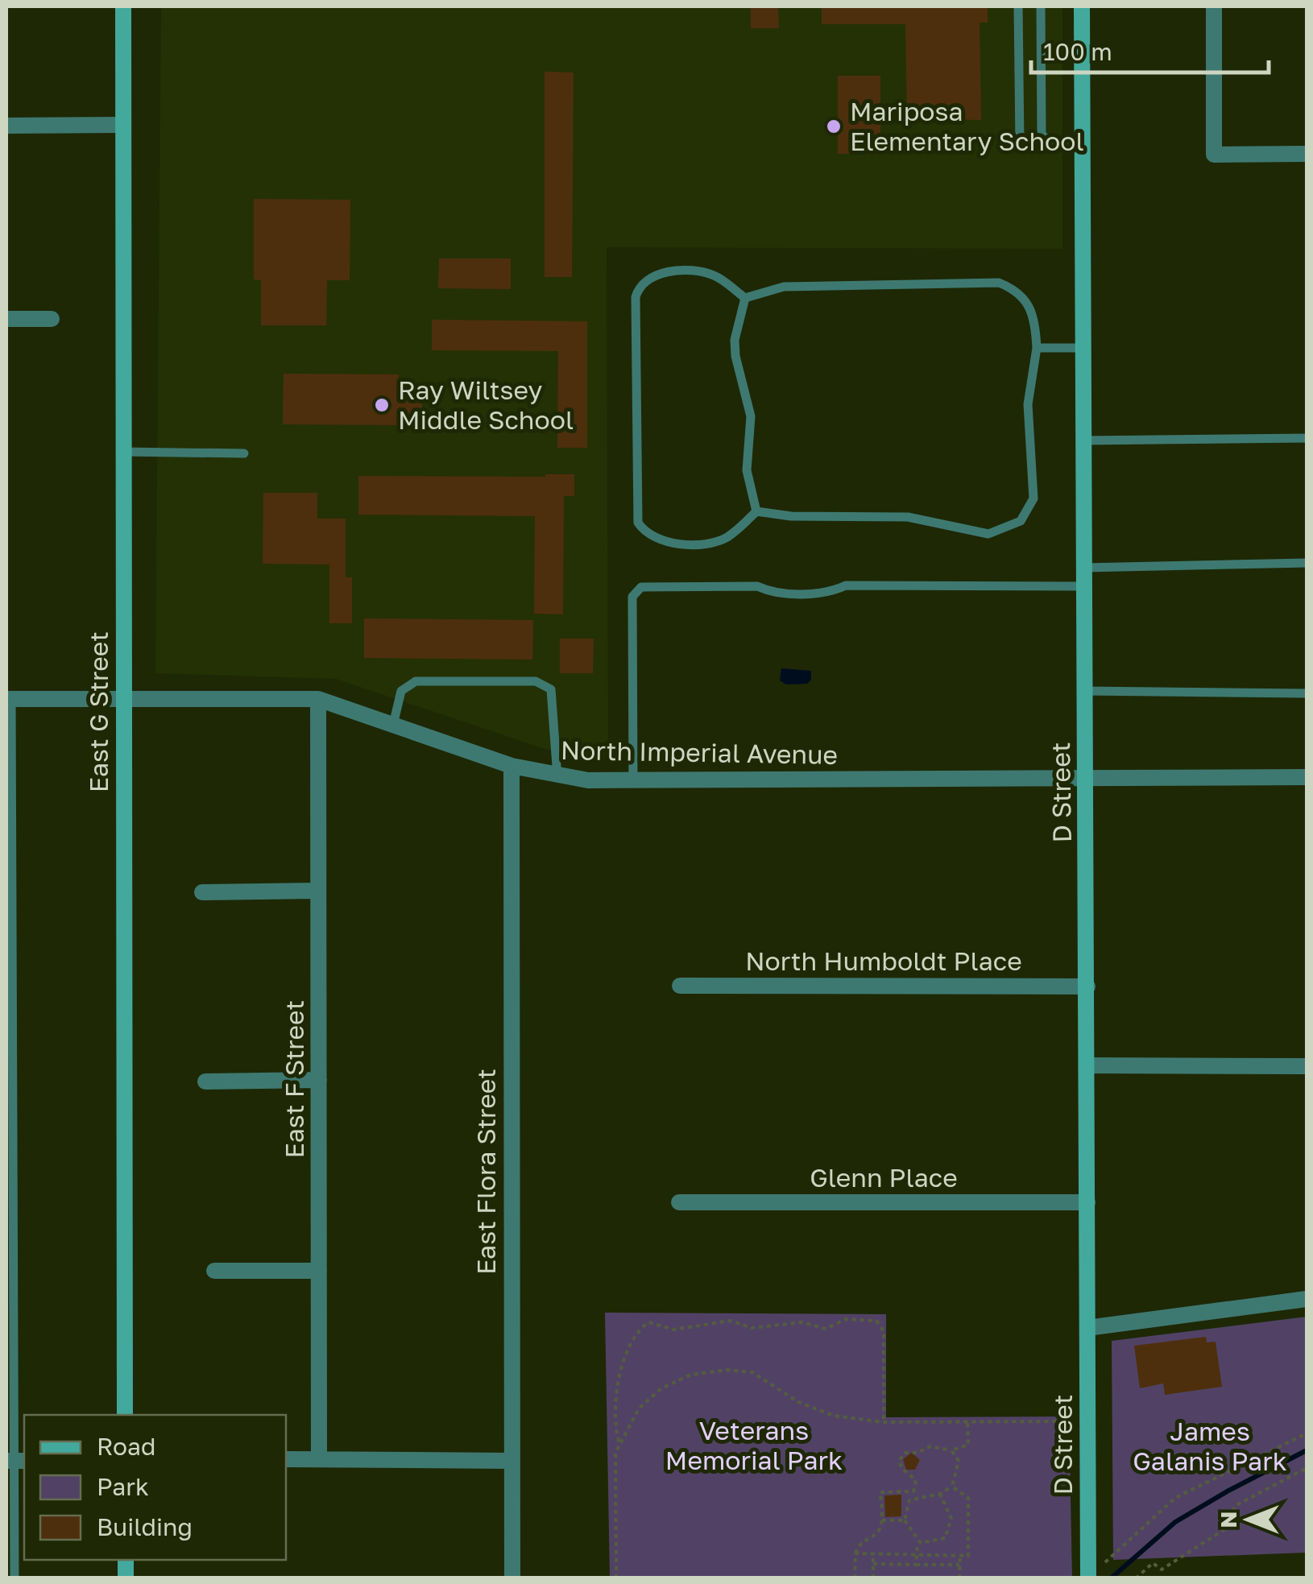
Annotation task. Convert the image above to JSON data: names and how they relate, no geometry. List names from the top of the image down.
{
  "streets": {
    "street": [
      "East G Street",
      "North Imperial Avenue",
      "D Street",
      "North Humboldt Place",
      "East F Street",
      "East Flora Street",
      "Glenn Place"
    ]
  },
  "crossings": [
    ["East G Street", "North Imperial Avenue"],
    ["North Imperial Avenue", "D Street"],
    ["North Imperial Avenue", "East F Street"],
    ["North Imperial Avenue", "East Flora Street"],
    ["D Street", "North Humboldt Place"],
    ["D Street", "Glenn Place"]
  ],
  "parks": ["Veterans Memorial Park", "James Galanis Park"],
  "places": ["Mariposa Elementary School", "Ray Wiltsey Middle School"],
  "legend": ["Road", "Park", "Building"],
  "scale_bar": "100 m",
  "north": "left"
}
